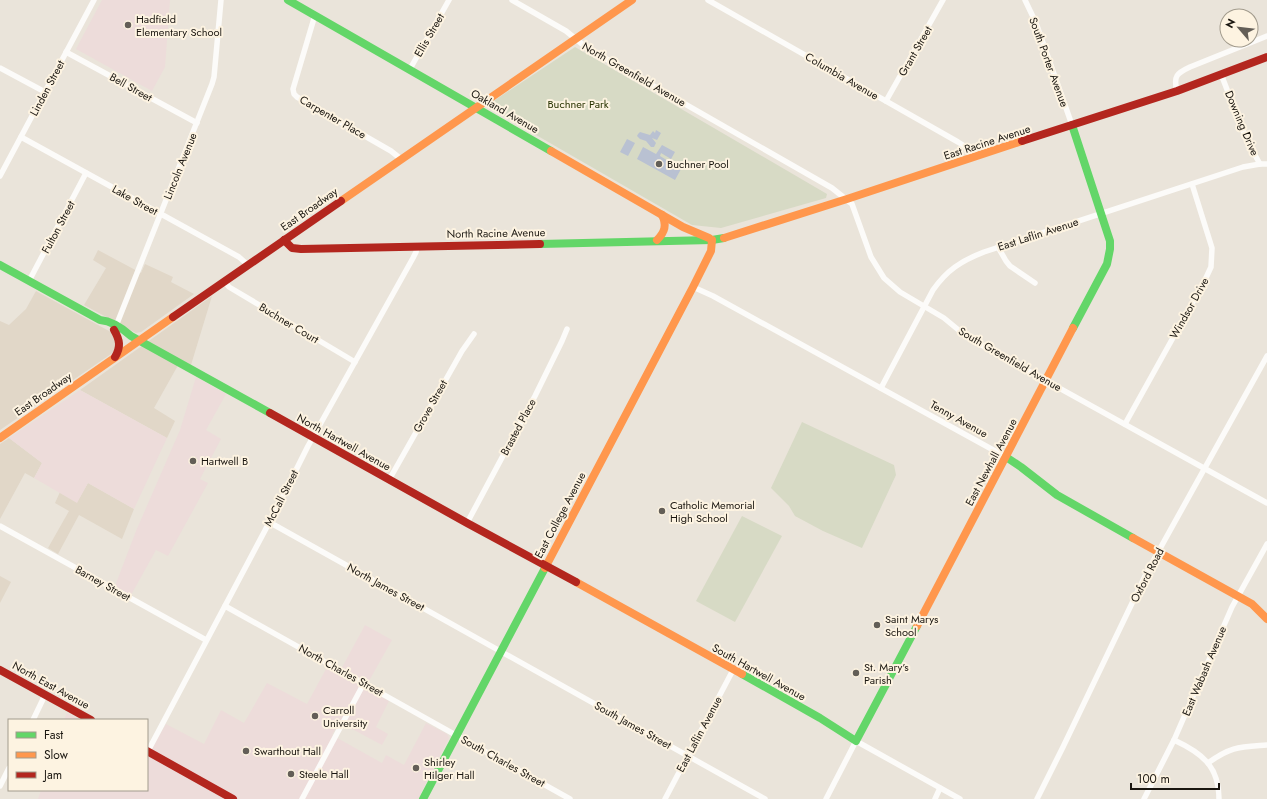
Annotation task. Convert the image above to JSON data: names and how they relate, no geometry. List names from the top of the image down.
{
  "streets": {
    "street": [
      "Ellis Street",
      "Grant Street",
      "South Porter Avenue",
      "North Greenfield Avenue",
      "Columbia Avenue",
      "Bell Street",
      "Linden Street",
      "Oakland Avenue",
      "Carpenter Place",
      "Downing Drive",
      "East Racine Avenue",
      "Lincoln Avenue",
      "Lake Street",
      "East Broadway",
      "Fulton Street",
      "North Racine Avenue",
      "East Laflin Avenue",
      "Windsor Drive",
      "Buchner Court",
      "South Greenfield Avenue",
      "Grove Street",
      "Tenny Avenue",
      "Brasted Place",
      "North Hartwell Avenue",
      "East Newhall Avenue",
      "McCall Street",
      "East College Avenue",
      "Oxford Road",
      "Barney Street",
      "North James Street",
      "North Charles Street",
      "East Wabash Avenue",
      "South Hartwell Avenue",
      "North East Avenue",
      "South James Street",
      "South Charles Street"
    ]
  },
  "crossings": [
    ["Ellis Street", "Oakland Avenue"],
    ["Grant Street", "Columbia Avenue"],
    ["South Porter Avenue", "East Racine Avenue"],
    ["South Porter Avenue", "East Newhall Avenue"],
    ["North Greenfield Avenue", "East Broadway"],
    ["North Greenfield Avenue", "South Greenfield Avenue"],
    ["Columbia Avenue", "East Racine Avenue"],
    ["Bell Street", "Linden Street"],
    ["Bell Street", "Lincoln Avenue"],
    ["Linden Street", "Lake Street"],
    ["Oakland Avenue", "Carpenter Place"],
    ["Oakland Avenue", "East Racine Avenue"],
    ["Oakland Avenue", "East Broadway"],
    ["Oakland Avenue", "North Racine Avenue"],
    ["Oakland Avenue", "East College Avenue"],
    ["Carpenter Place", "East Broadway"],
    ["Downing Drive", "East Racine Avenue"],
    ["Downing Drive", "East Laflin Avenue"],
    ["East Racine Avenue", "North Racine Avenue"],
    ["East Racine Avenue", "South Greenfield Avenue"],
    ["East Racine Avenue", "East Newhall Avenue"],
    ["East Racine Avenue", "East College Avenue"],
    ["Lincoln Avenue", "Lake Street"],
    ["Lincoln Avenue", "North Hartwell Avenue"],
    ["Lake Street", "East Broadway"],
    ["Lake Street", "Fulton Street"],
    ["East Broadway", "North Racine Avenue"],
    ["East Broadway", "Buchner Court"],
    ["East Broadway", "North Hartwell Avenue"],
    ["Fulton Street", "North Hartwell Avenue"],
    ["North Racine Avenue", "McCall Street"],
    ["North Racine Avenue", "East College Avenue"],
    ["East Laflin Avenue", "Windsor Drive"],
    ["East Laflin Avenue", "South Greenfield Avenue"],
    ["East Laflin Avenue", "Tenny Avenue"],
    ["East Laflin Avenue", "East Newhall Avenue"],
    ["East Laflin Avenue", "South Hartwell Avenue"],
    ["East Laflin Avenue", "South James Street"],
    ["Windsor Drive", "South Greenfield Avenue"],
    ["Buchner Court", "McCall Street"],
    ["South Greenfield Avenue", "East Newhall Avenue"],
    ["South Greenfield Avenue", "Oxford Road"],
    ["Grove Street", "North Hartwell Avenue"],
    ["Tenny Avenue", "East Newhall Avenue"],
    ["Tenny Avenue", "East College Avenue"],
    ["Tenny Avenue", "Oxford Road"],
    ["Tenny Avenue", "East Wabash Avenue"],
    ["Brasted Place", "North Hartwell Avenue"],
    ["North Hartwell Avenue", "McCall Street"],
    ["North Hartwell Avenue", "East College Avenue"],
    ["North Hartwell Avenue", "South Hartwell Avenue"],
    ["East Newhall Avenue", "South Hartwell Avenue"],
    ["McCall Street", "Barney Street"],
    ["McCall Street", "North James Street"],
    ["McCall Street", "North Charles Street"],
    ["East College Avenue", "North James Street"],
    ["East College Avenue", "North Charles Street"],
    ["East College Avenue", "South Hartwell Avenue"],
    ["East College Avenue", "South James Street"],
    ["East College Avenue", "South Charles Street"],
    ["North James Street", "South James Street"],
    ["North Charles Street", "South Charles Street"]
  ],
  "parks": ["Buchner Park"],
  "places": [
    "Hadfield Elementary School",
    "Buchner Pool",
    "Hartwell B",
    "Catholic Memorial High School",
    "Saint Marys School",
    "St. Mary’s Parish",
    "Carroll University",
    "Swarthout Hall",
    "Shirley Hilger Hall",
    "Steele Hall"
  ],
  "legend": ["Fast", "Slow", "Jam"],
  "scale_bar": "100 m",
  "north": "top left"
}
